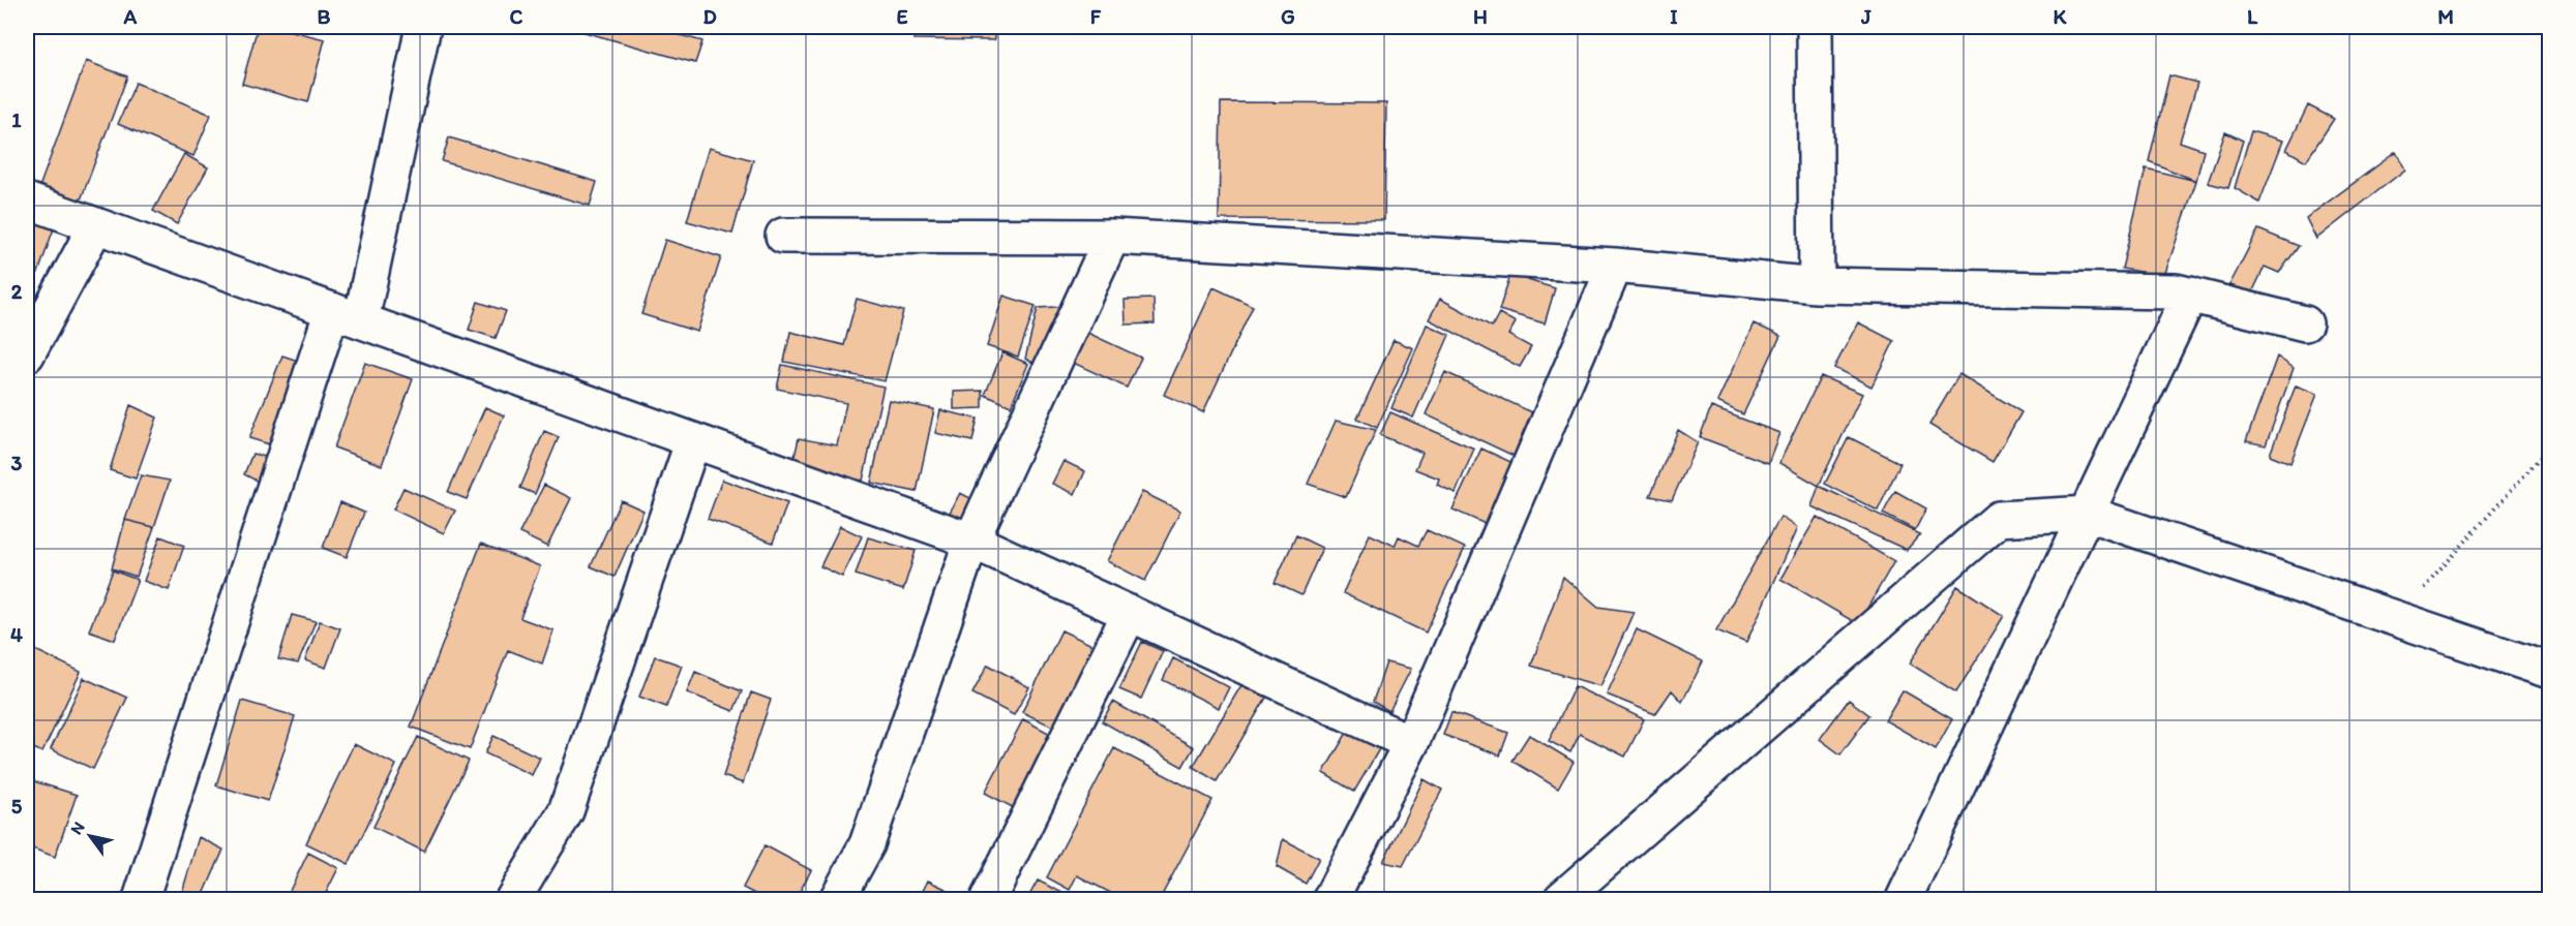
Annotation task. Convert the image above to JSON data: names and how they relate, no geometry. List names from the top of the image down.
{
  "north": "top left",
  "grid": {
    "columns": [
      "A",
      "B",
      "C",
      "D",
      "E",
      "F",
      "G",
      "H",
      "I",
      "J",
      "K",
      "L",
      "M"
    ],
    "rows": [
      "1",
      "2",
      "3",
      "4",
      "5"
    ]
  }
}
